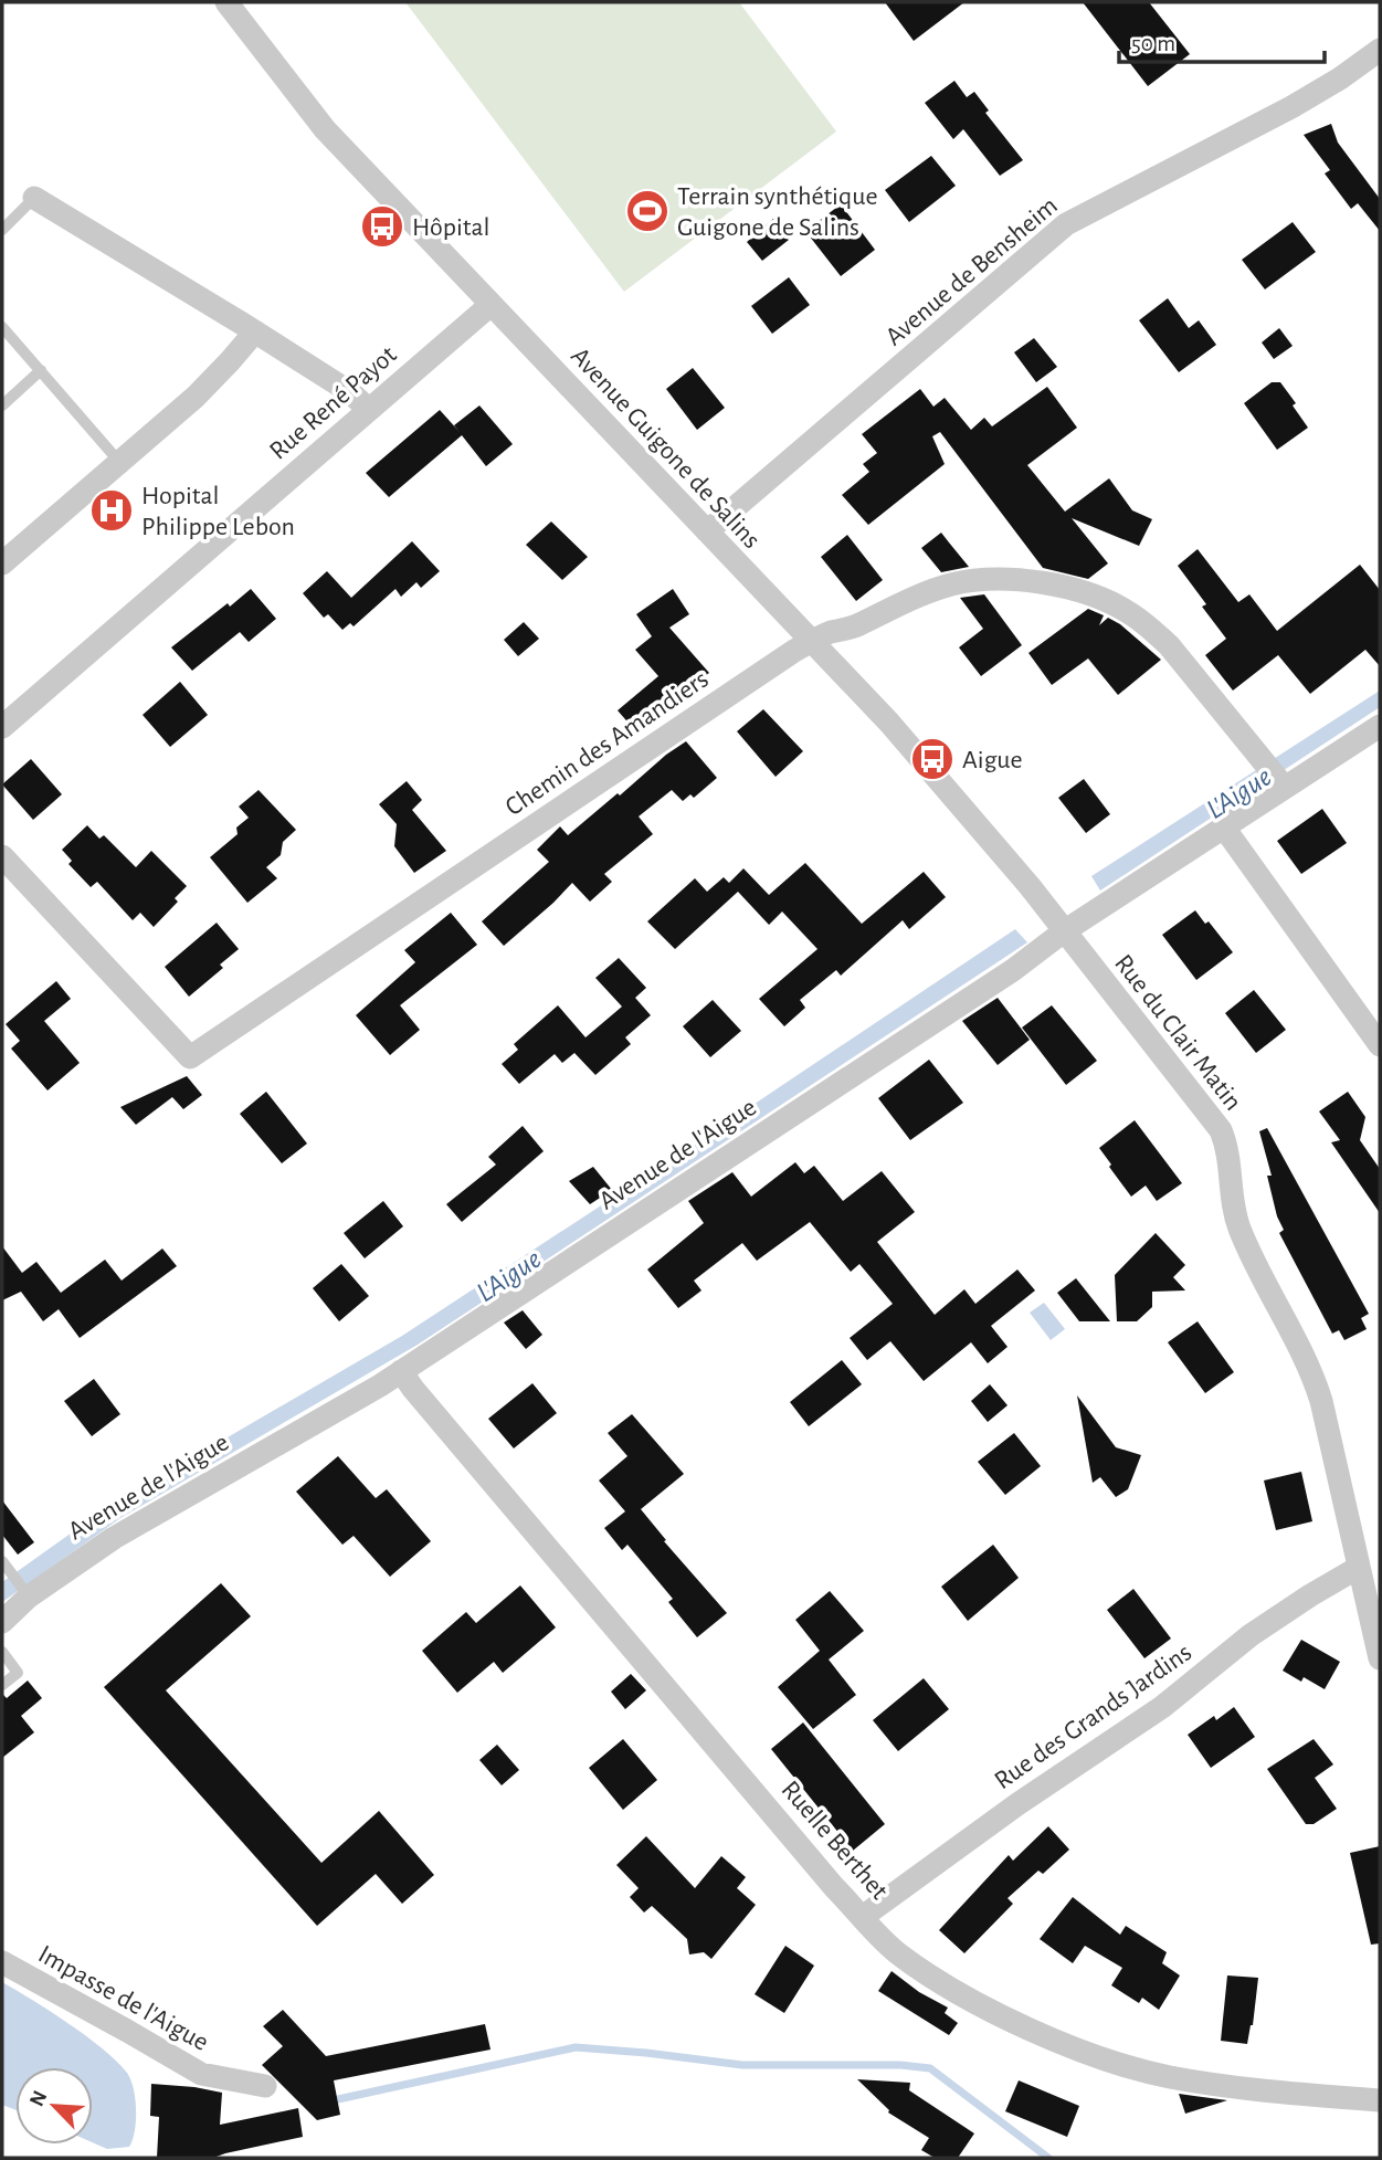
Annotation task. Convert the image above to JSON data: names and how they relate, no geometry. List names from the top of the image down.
{
  "streets": {
    "street": [
      "Avenue de Bensheim",
      "Rue René Payot",
      "Avenue Guigone de Salins",
      "Chemin des Amandiers",
      "Rue du Clair Matin",
      "Avenue de l'Aigue",
      "Rue des Grands Jardins",
      "Ruelle Berthet",
      "Impasse de l'Aigue"
    ]
  },
  "crossings": [
    ["Avenue de Bensheim", "Avenue Guigone de Salins"],
    ["Rue René Payot", "Avenue Guigone de Salins"],
    ["Avenue Guigone de Salins", "Chemin des Amandiers"],
    ["Avenue Guigone de Salins", "Rue du Clair Matin"],
    ["Avenue Guigone de Salins", "Avenue de l'Aigue"],
    ["Chemin des Amandiers", "Avenue de l'Aigue"],
    ["Rue du Clair Matin", "Avenue de l'Aigue"],
    ["Rue du Clair Matin", "Rue des Grands Jardins"],
    ["Avenue de l'Aigue", "Ruelle Berthet"],
    ["Rue des Grands Jardins", "Ruelle Berthet"]
  ],
  "water": ["L'Aigue"],
  "places": {
    "sports": ["Terrain synthétique Guigone de Salins"],
    "bus stop": ["Hôpital", "Aigue"],
    "hospital": ["Hopital Philippe Lebon"]
  },
  "scale_bar": "50 m",
  "north": "top left"
}
